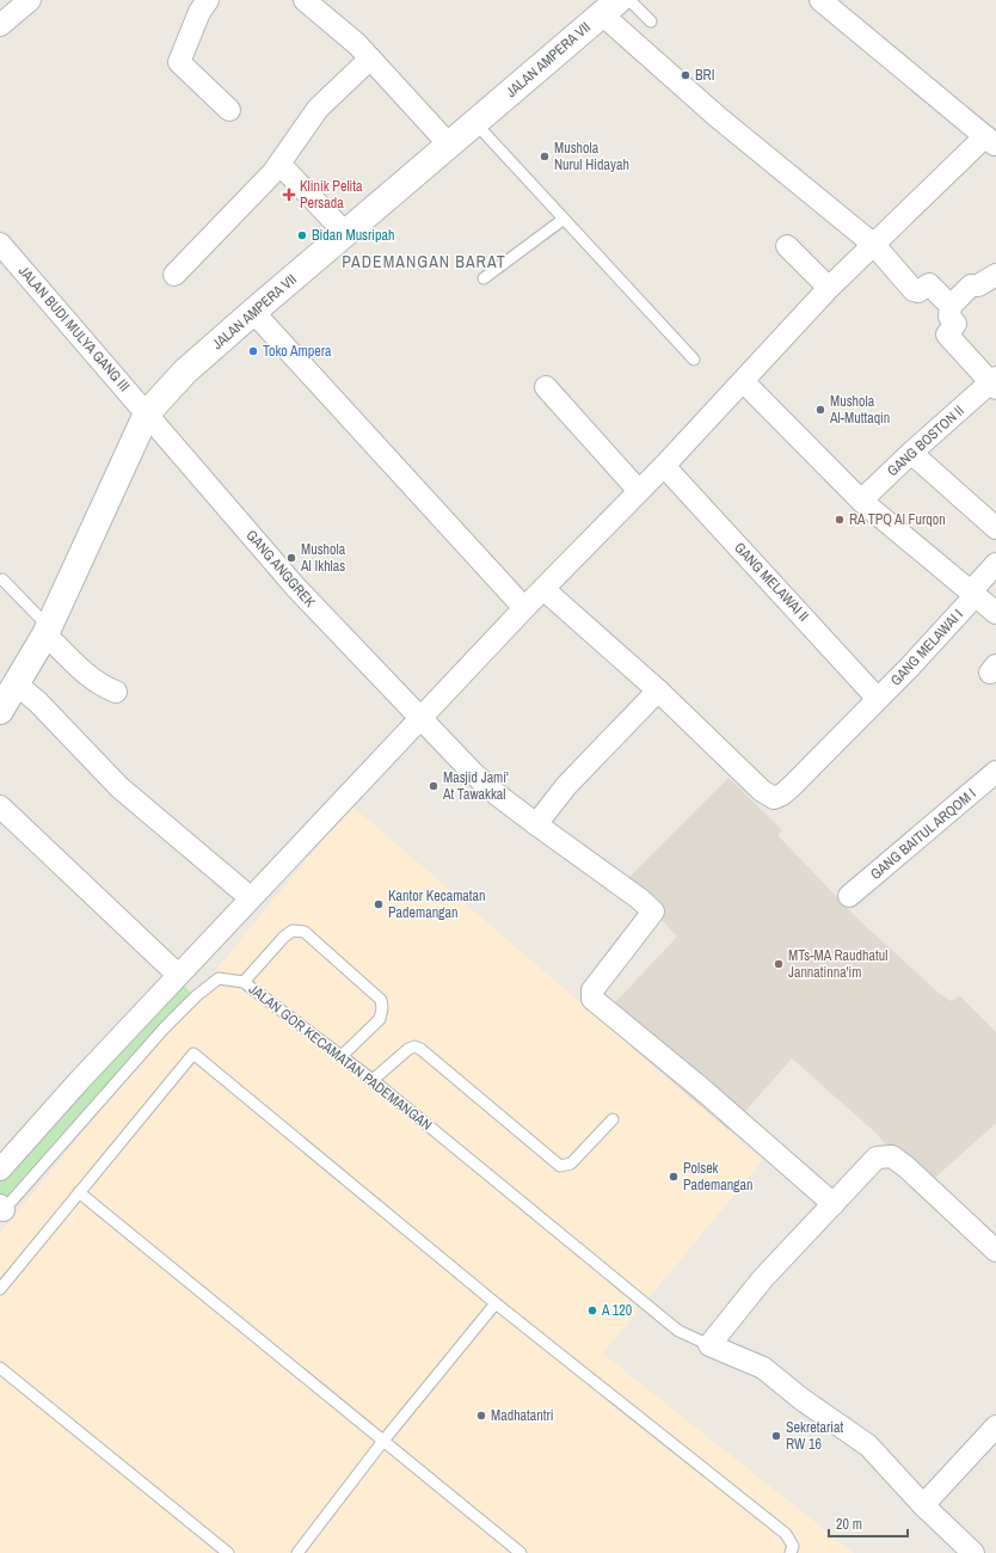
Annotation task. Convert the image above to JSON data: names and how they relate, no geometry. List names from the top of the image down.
{
  "streets": {
    "street": [
      "JALAN AMPERA VII",
      "JALAN BUDI MULYA GANG III",
      "GANG BOSTON II",
      "GANG ANGGREK",
      "GANG MELAWAI II",
      "GANG MELAWAI I",
      "GANG BAITUL ARQOM I"
    ],
    "lane": ["JALAN GOR KECAMATAN PADEMANGAN"]
  },
  "crossings": [
    ["JALAN AMPERA VII", "JALAN BUDI MULYA GANG III"],
    ["JALAN AMPERA VII", "GANG ANGGREK"],
    ["JALAN BUDI MULYA GANG III", "GANG ANGGREK"],
    ["GANG MELAWAI II", "GANG MELAWAI I"]
  ],
  "districts": ["PADEMANGAN BARAT"],
  "places": {
    "other": [
      "BRI",
      "Mushola Nurul Hidayah",
      "Bidan Musripah",
      "Toko Ampera",
      "Mushola Al-Muttaqin",
      "RA TPQ Al Furqon",
      "Mushola Al Ikhlas",
      "Masjid Jami' At Tawakkal",
      "Kantor Kecamatan Pademangan",
      "MTs-MA Raudhatul Jannatinna'im",
      "Polsek Pademangan",
      "A 120",
      "Madhatantri",
      "Sekretariat RW 16"
    ],
    "health": ["Klinik Pelita Persada"]
  },
  "scale_bar": "20 m"
}
